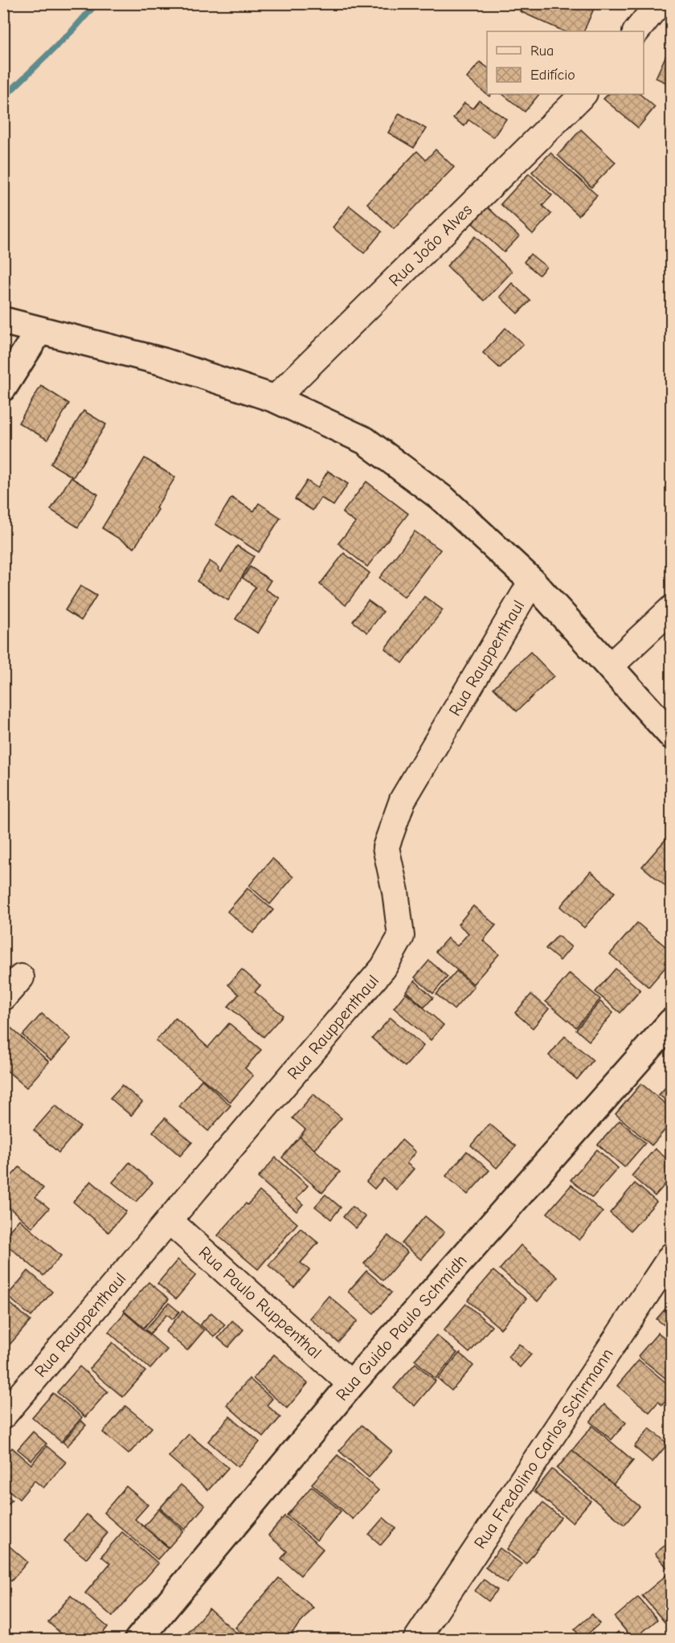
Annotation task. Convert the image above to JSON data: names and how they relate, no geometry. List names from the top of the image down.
{
  "streets": {
    "street": [
      "Rua João Alves",
      "Rua Rauppenthaul",
      "Rua Paulo Ruppenthal",
      "Rua Guido Paulo Schmidh",
      "Rua Fredolino Carlos Schirmann"
    ]
  },
  "crossings": [
    ["Rua Rauppenthaul", "Rua Paulo Ruppenthal"],
    ["Rua Paulo Ruppenthal", "Rua Guido Paulo Schmidh"]
  ],
  "legend": ["Rua", "Edifício"]
}
